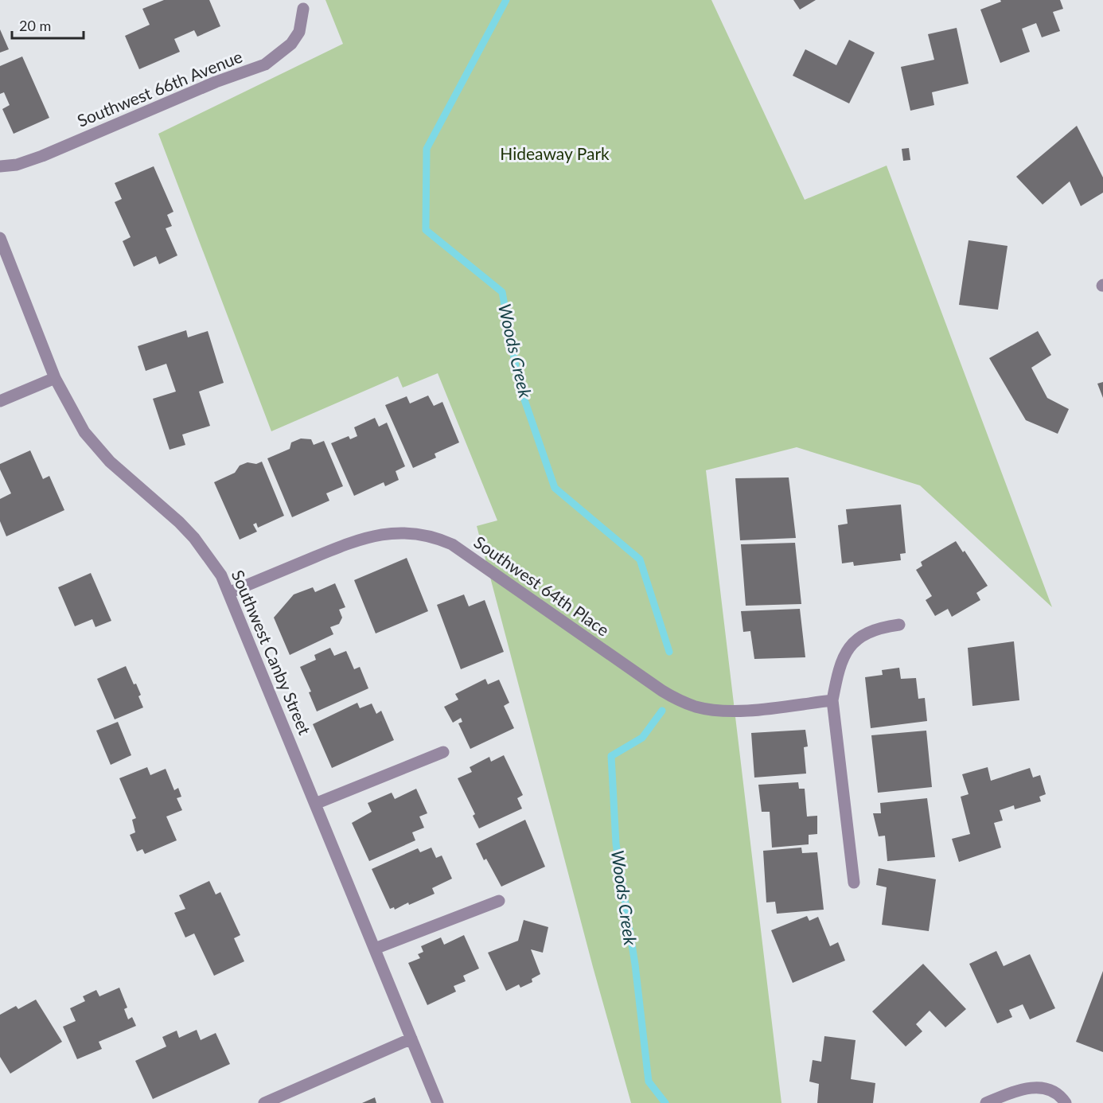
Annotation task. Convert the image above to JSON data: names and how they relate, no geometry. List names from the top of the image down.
{
  "streets": {
    "street": ["Southwest 66th Avenue", "Southwest 64th Place", "Southwest Canby Street"]
  },
  "crossings": [
    ["Southwest 64th Place", "Southwest Canby Street"]
  ],
  "water": ["Woods Creek"],
  "parks": ["Hideaway Park"],
  "scale_bar": "20 m"
}
